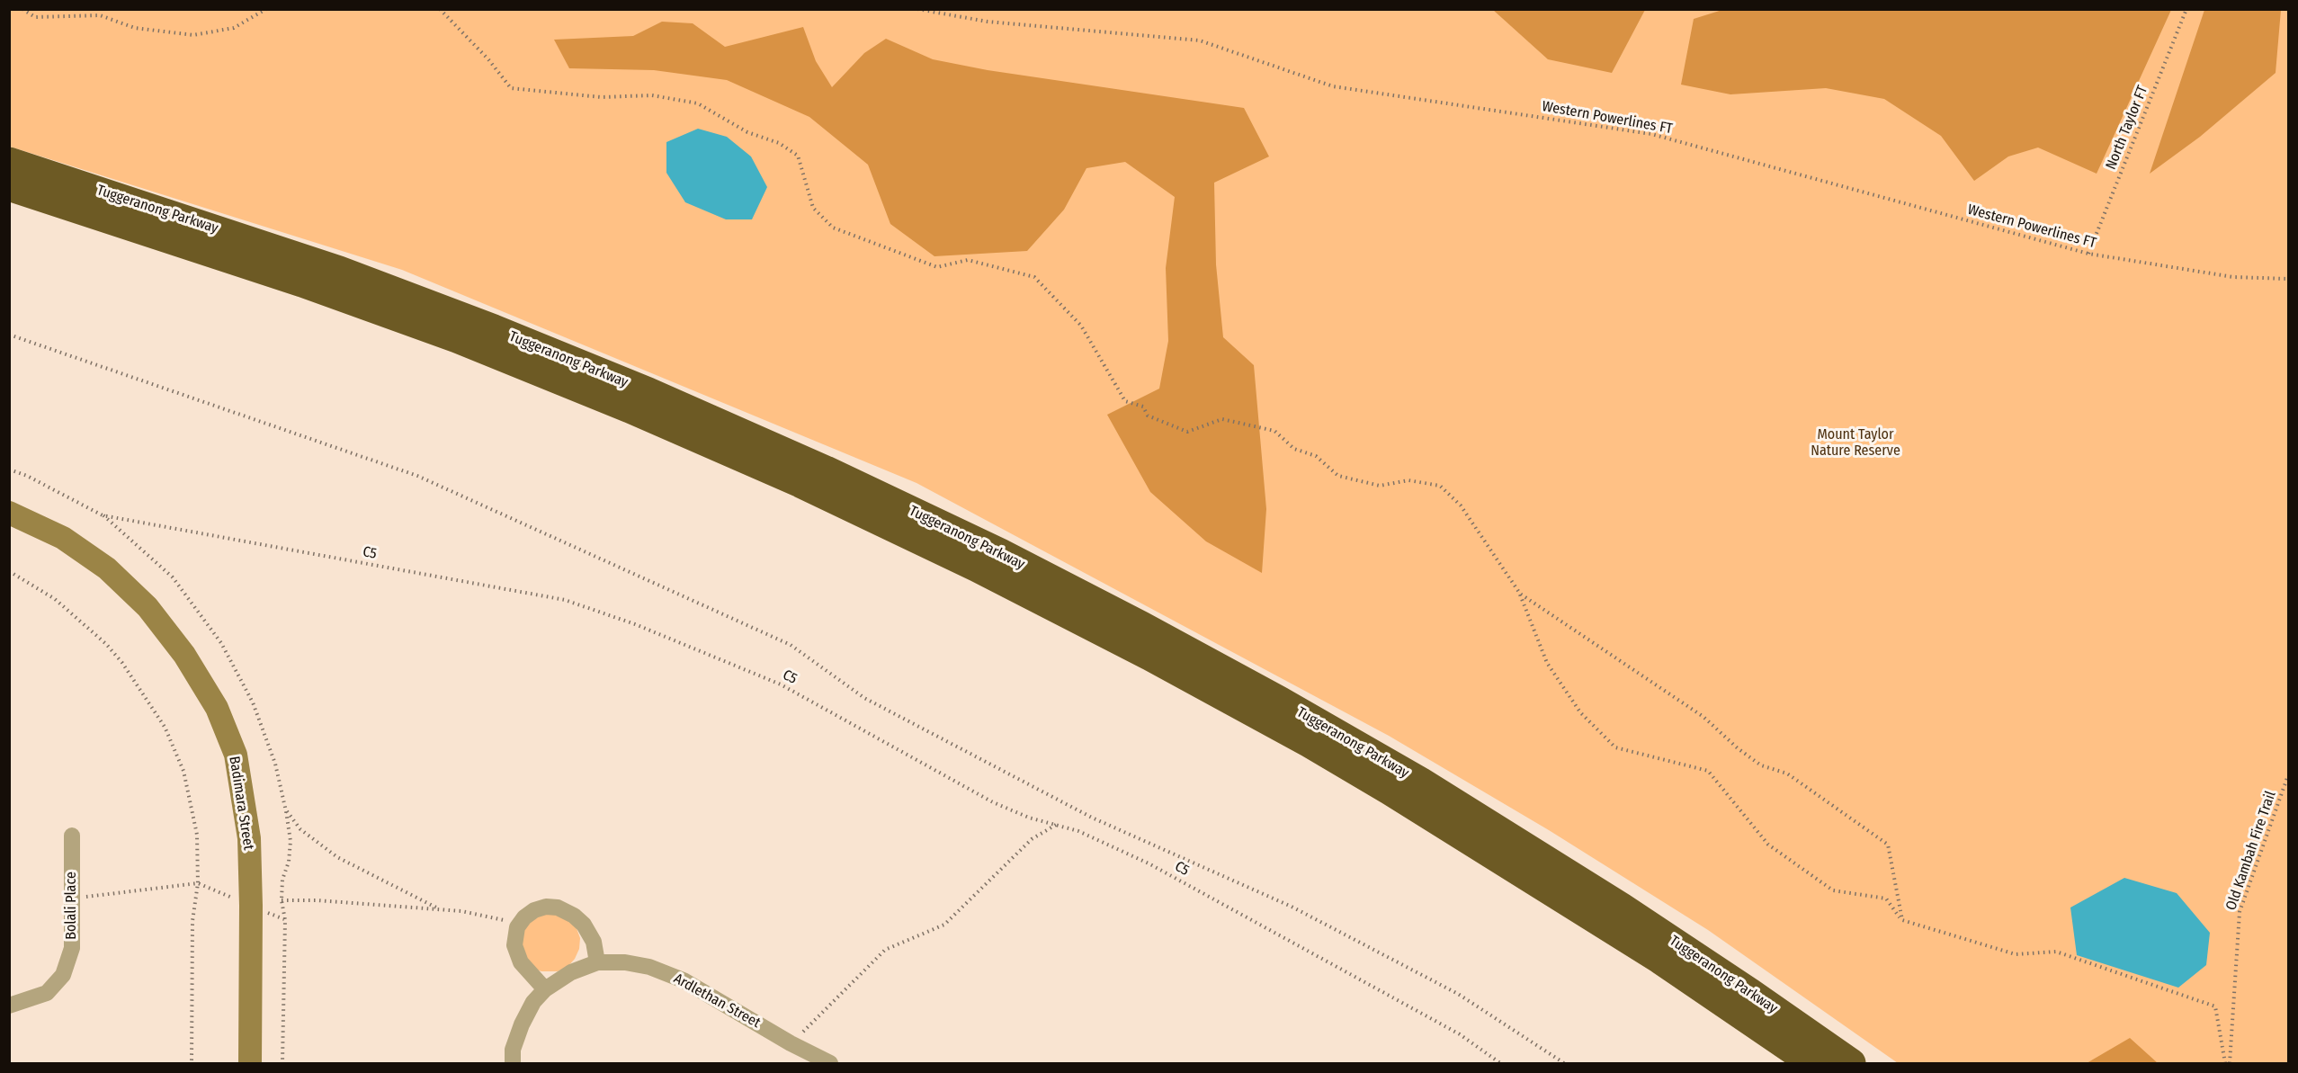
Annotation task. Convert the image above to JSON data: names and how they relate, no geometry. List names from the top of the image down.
{
  "streets": {
    "highway": ["Tuggeranong Parkway"],
    "main road": ["Badimara Street"],
    "street": ["Bolali Place", "Ardlethan Street"],
    "path": [
      "Western Powerlines FT",
      "North Taylor FT",
      "C5",
      "Old Kambah Fire Trail"
    ]
  },
  "crossings": [
    ["Western Powerlines FT", "North Taylor FT"]
  ],
  "parks": ["Mount Taylor Nature Reserve"]
}
